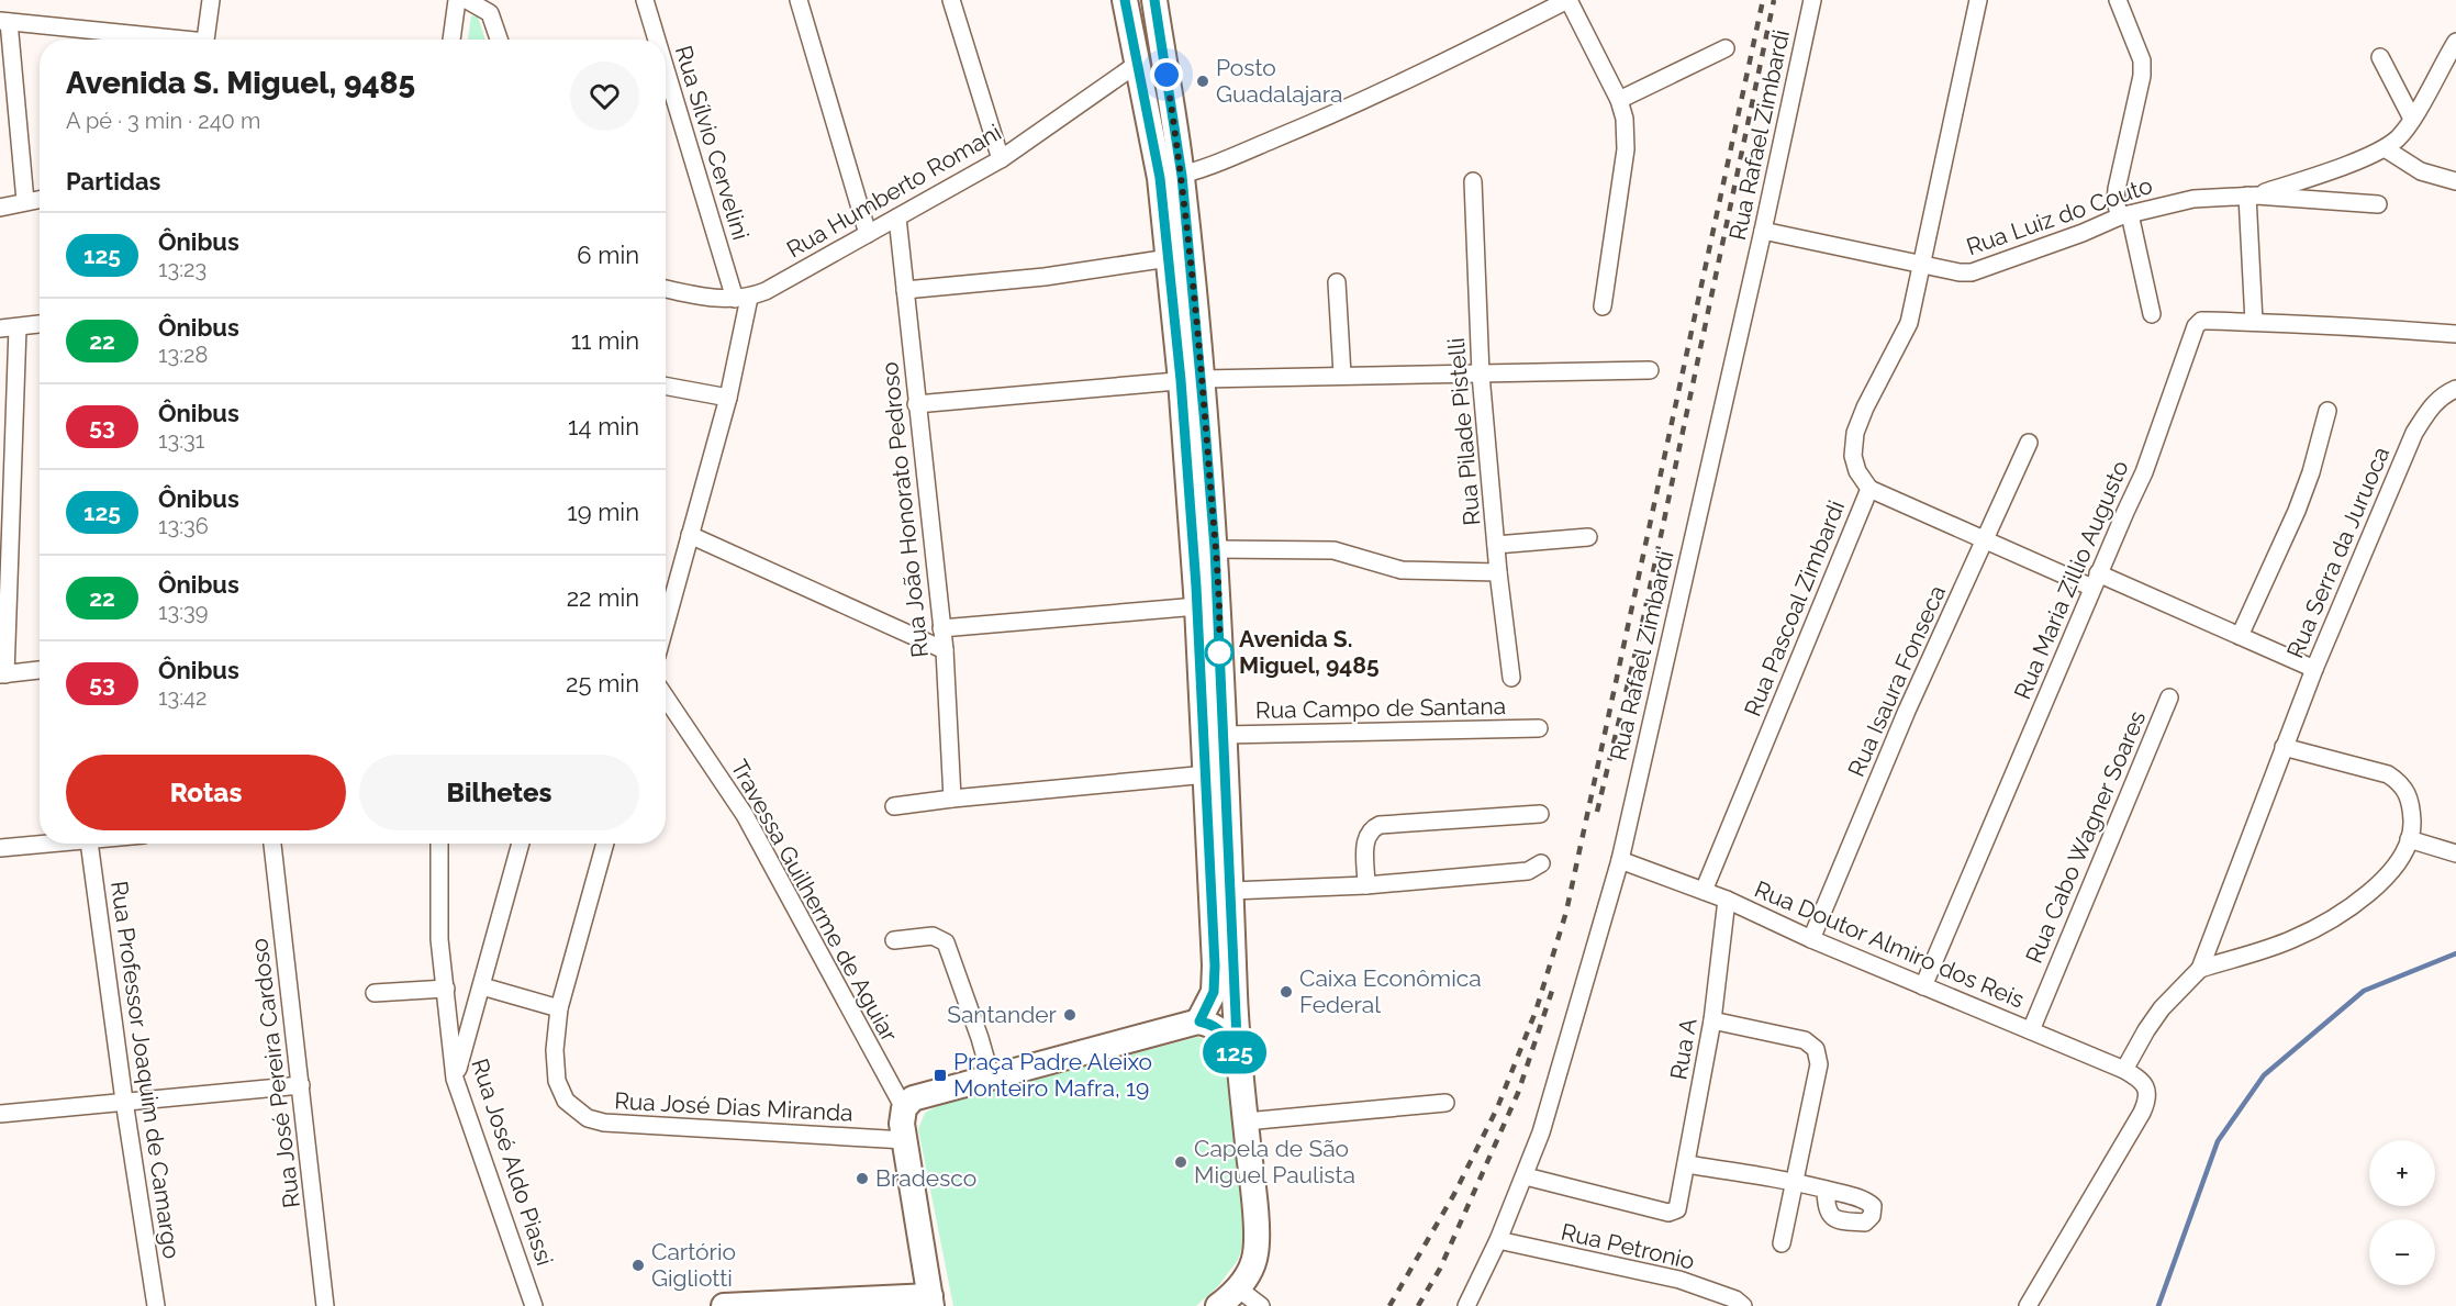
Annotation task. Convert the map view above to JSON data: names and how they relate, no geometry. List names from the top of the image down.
{
  "streets": {
    "street": [
      "Rua Rafael Zimbardi",
      "Rua Sílvio Cervelini",
      "Rua Humberto Romani",
      "Rua Luiz do Couto",
      "Rua Pilade Pistelli",
      "Rua João Honorato Pedroso",
      "Rua Serra da Juruoca",
      "Rua Maria Zillio Augusto",
      "Rua Pascoal Zimbardi",
      "Rua Isaura Fonseca",
      "Rua Campo de Santana",
      "Rua Cabo Wagner Soares",
      "Travessa Guilherme de Aguiar",
      "Rua Doutor Almiro dos Reis",
      "Rua A",
      "Rua Professor Joaquim de Camargo",
      "Rua José Pereira Cardoso",
      "Rua José Dias Miranda",
      "Rua José Aldo Piassi",
      "Rua Petronio"
    ]
  },
  "crossings": [
    ["Rua Rafael Zimbardi", "Rua Luiz do Couto"],
    ["Rua Rafael Zimbardi", "Rua Doutor Almiro dos Reis"],
    ["Rua Rafael Zimbardi", "Rua A"],
    ["Rua Rafael Zimbardi", "Rua Petronio"],
    ["Rua Sílvio Cervelini", "Rua Humberto Romani"],
    ["Rua Humberto Romani", "Rua João Honorato Pedroso"],
    ["Rua Luiz do Couto", "Rua Pascoal Zimbardi"],
    ["Rua Maria Zillio Augusto", "Rua Doutor Almiro dos Reis"],
    ["Rua Pascoal Zimbardi", "Rua Doutor Almiro dos Reis"],
    ["Rua Isaura Fonseca", "Rua Doutor Almiro dos Reis"],
    ["Rua Cabo Wagner Soares", "Rua Doutor Almiro dos Reis"],
    ["Rua Doutor Almiro dos Reis", "Rua A"]
  ],
  "places": {
    "other": [
      "Posto Guadalajara",
      "Avenida S. Miguel, 9485",
      "Caixa Econômica Federal",
      "Santander",
      "Capela de São Miguel Paulista",
      "Bradesco",
      "Cartório Gigliotti"
    ],
    "transit": ["Praça Padre Aleixo Monteiro Mafra, 19"]
  },
  "lines": ["bus line 125"],
  "page": {
    "on_map": "125",
    "heading": [
      ["Avenida S. Miguel, 9485", "A pé · 3 min · 240 m"],
      "Partidas"
    ],
    "list": [
      {
        "mark": "125",
        "name": "Ônibus",
        "note": "13:23",
        "value": "6 min"
      },
      {
        "mark": "22",
        "name": "Ônibus",
        "note": "13:28",
        "value": "11 min"
      },
      {
        "mark": "53",
        "name": "Ônibus",
        "note": "13:31",
        "value": "14 min"
      },
      {
        "mark": "125",
        "name": "Ônibus",
        "note": "13:36",
        "value": "19 min"
      },
      {
        "mark": "22",
        "name": "Ônibus",
        "note": "13:39",
        "value": "22 min"
      },
      {
        "mark": "53",
        "name": "Ônibus",
        "note": "13:42",
        "value": "25 min"
      }
    ],
    "buttons": ["Rotas", "Bilhetes"],
    "map_buttons": ["+", "−"]
  }
}
